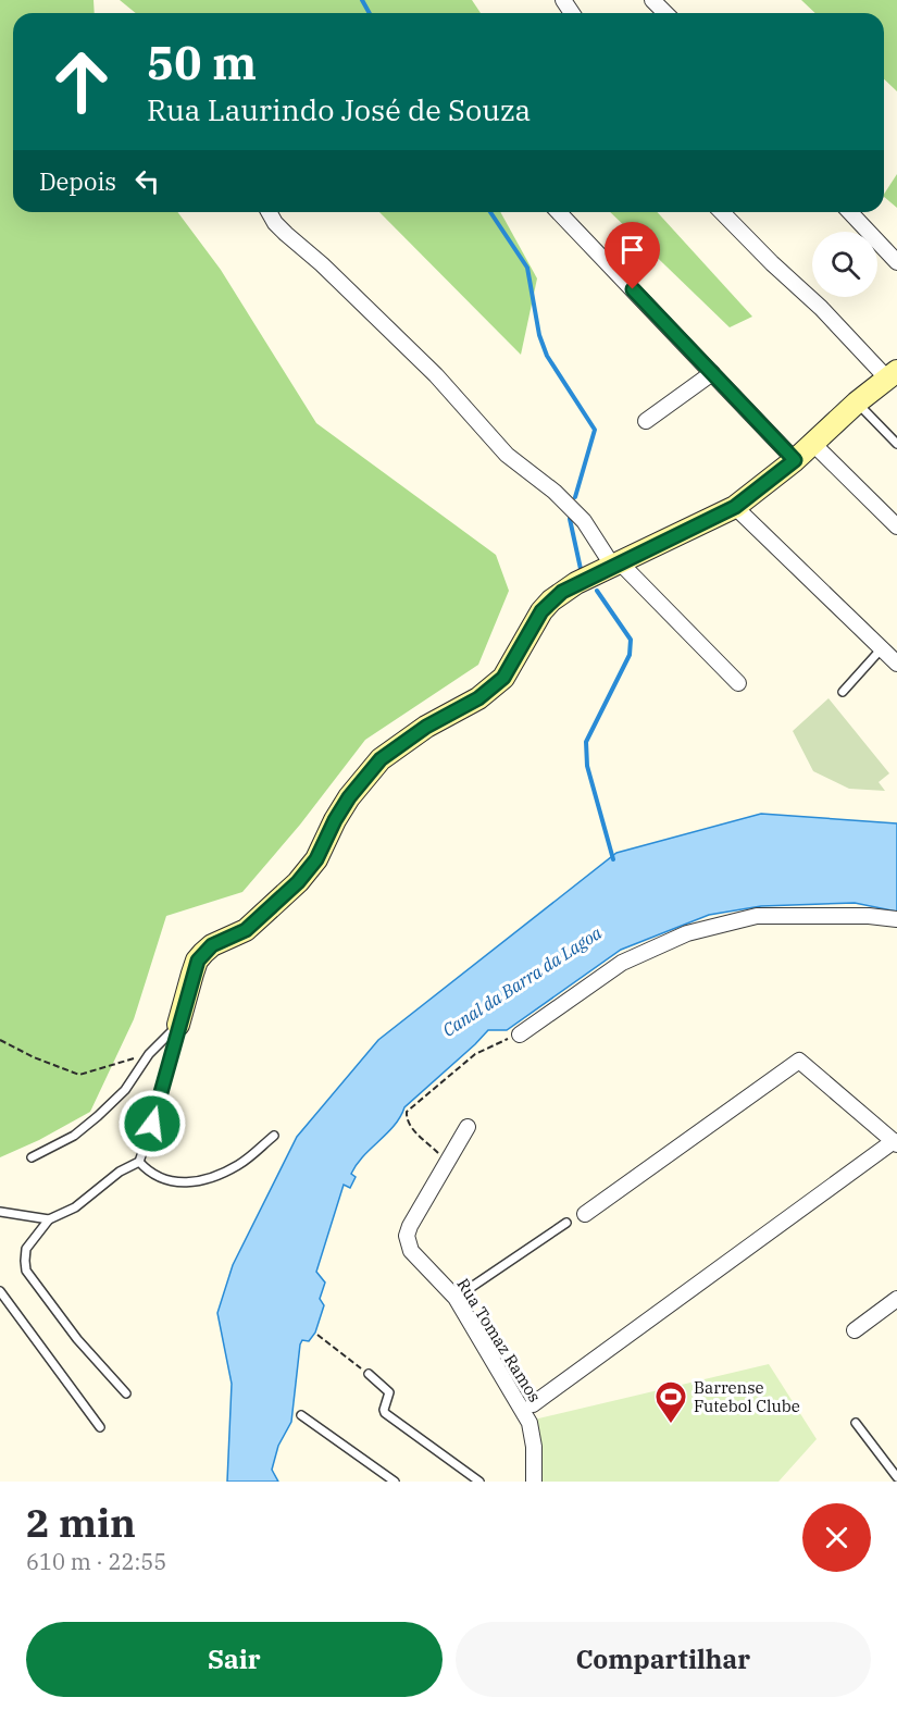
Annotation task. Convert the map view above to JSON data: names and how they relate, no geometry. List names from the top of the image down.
{
  "streets": {
    "street": ["Rua Tomaz Ramos"]
  },
  "water": ["Canal da Barra da Lagoa"],
  "places": {
    "sports": ["Barrense Futebol Clube"]
  },
  "page": {
    "turn": ["50 m", "Rua Laurindo José de Souza"],
    "then": "Depois",
    "heading": ["2 min", "610 m · 22:55"],
    "buttons": ["Sair", "Compartilhar"]
  }
}
